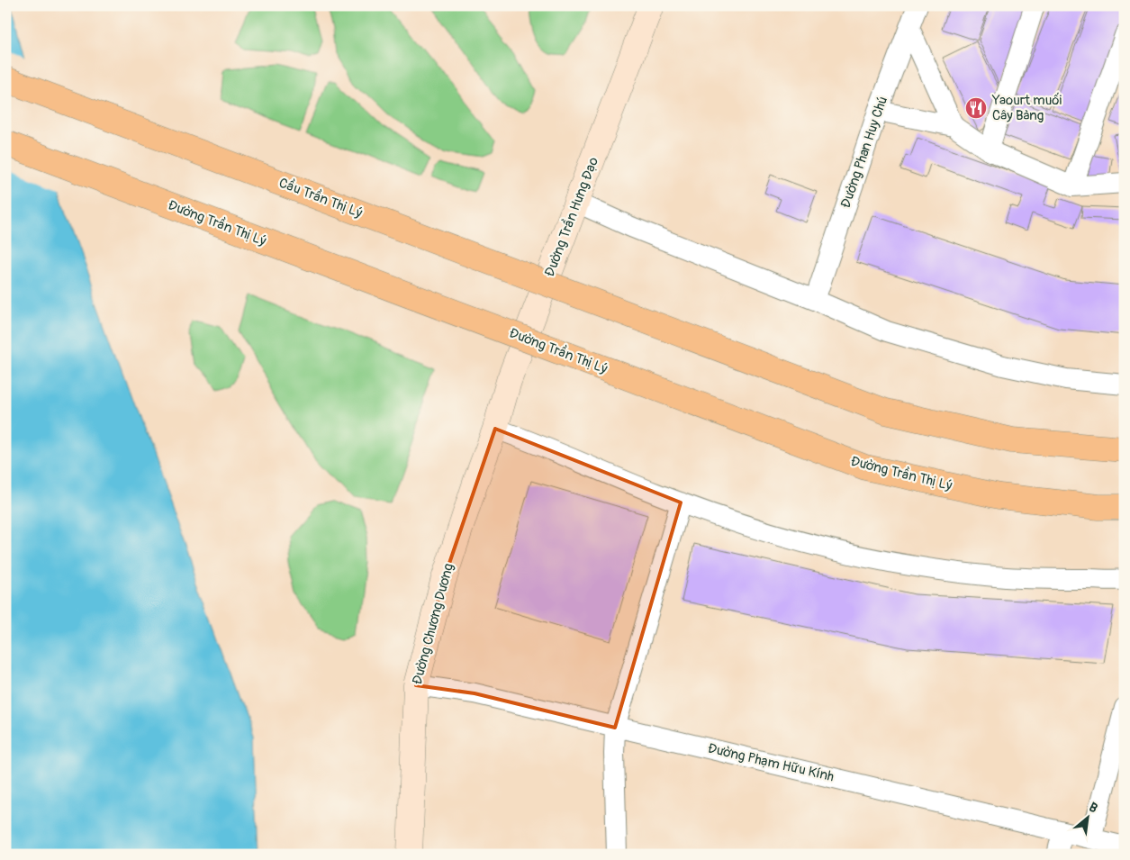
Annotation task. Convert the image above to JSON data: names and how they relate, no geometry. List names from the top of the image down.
{
  "streets": {
    "main road": [
      "Cầu Trần Thị Lý",
      "Đường Trần Hưng Đạo",
      "Đường Trần Thị Lý",
      "Đường Chương Dương"
    ],
    "street": ["Đường Phan Huy Chú", "Đường Phạm Hữu Kính"]
  },
  "crossings": [
    ["Đường Trần Hưng Đạo", "Đường Chương Dương"],
    ["Đường Chương Dương", "Đường Phạm Hữu Kính"]
  ],
  "places": {
    "restaurant": ["Yaourt muối Cây Bàng"]
  },
  "north": "top right"
}
